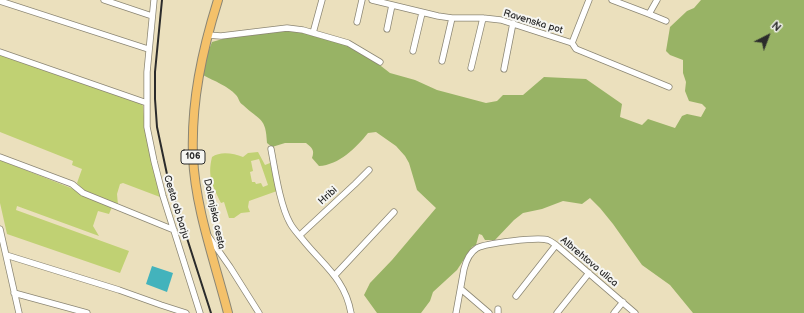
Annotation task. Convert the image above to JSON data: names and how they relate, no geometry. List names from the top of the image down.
{
  "streets": {
    "main road": ["106", "Dolenjska cesta"],
    "street": [
      "Ravenska pot",
      "Hribi",
      "Cesta ob barju",
      "Albrehtova ulica"
    ]
  },
  "north": "top right"
}
